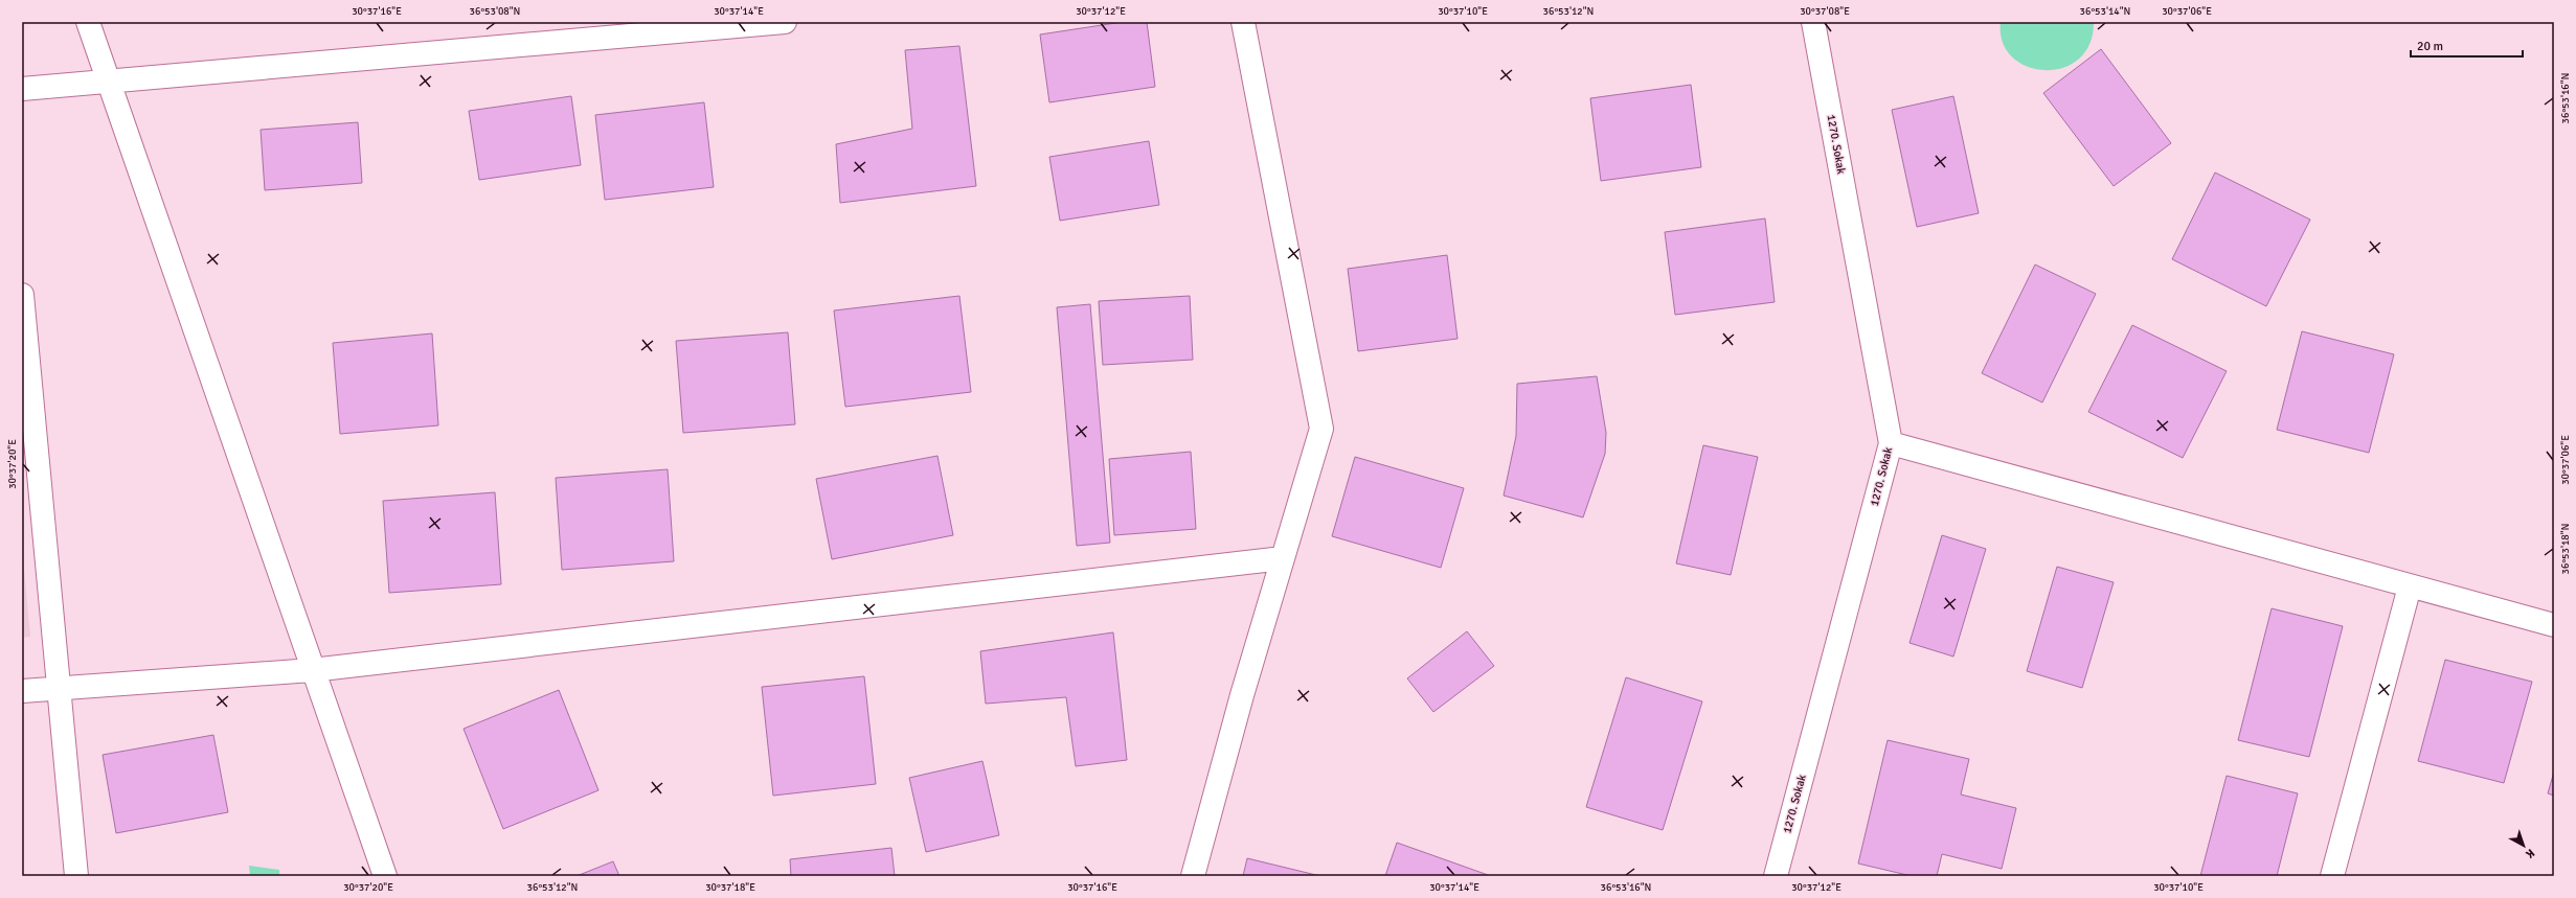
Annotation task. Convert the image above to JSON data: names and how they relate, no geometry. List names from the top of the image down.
{
  "streets": {
    "street": ["1270. Sokak"]
  },
  "scale_bar": "20 m",
  "north": "bottom right",
  "coordinates": [
    "30°37'16\"E",
    "36°53'08\"N",
    "30°37'14\"E",
    "30°37'12\"E",
    "30°37'10\"E",
    "36°53'12\"N",
    "30°37'08\"E",
    "36°53'14\"N",
    "30°37'06\"E",
    "36°53'16\"N",
    "30°37'20\"E",
    "36°53'18\"N",
    "30°37'18\"E"
  ]
}
